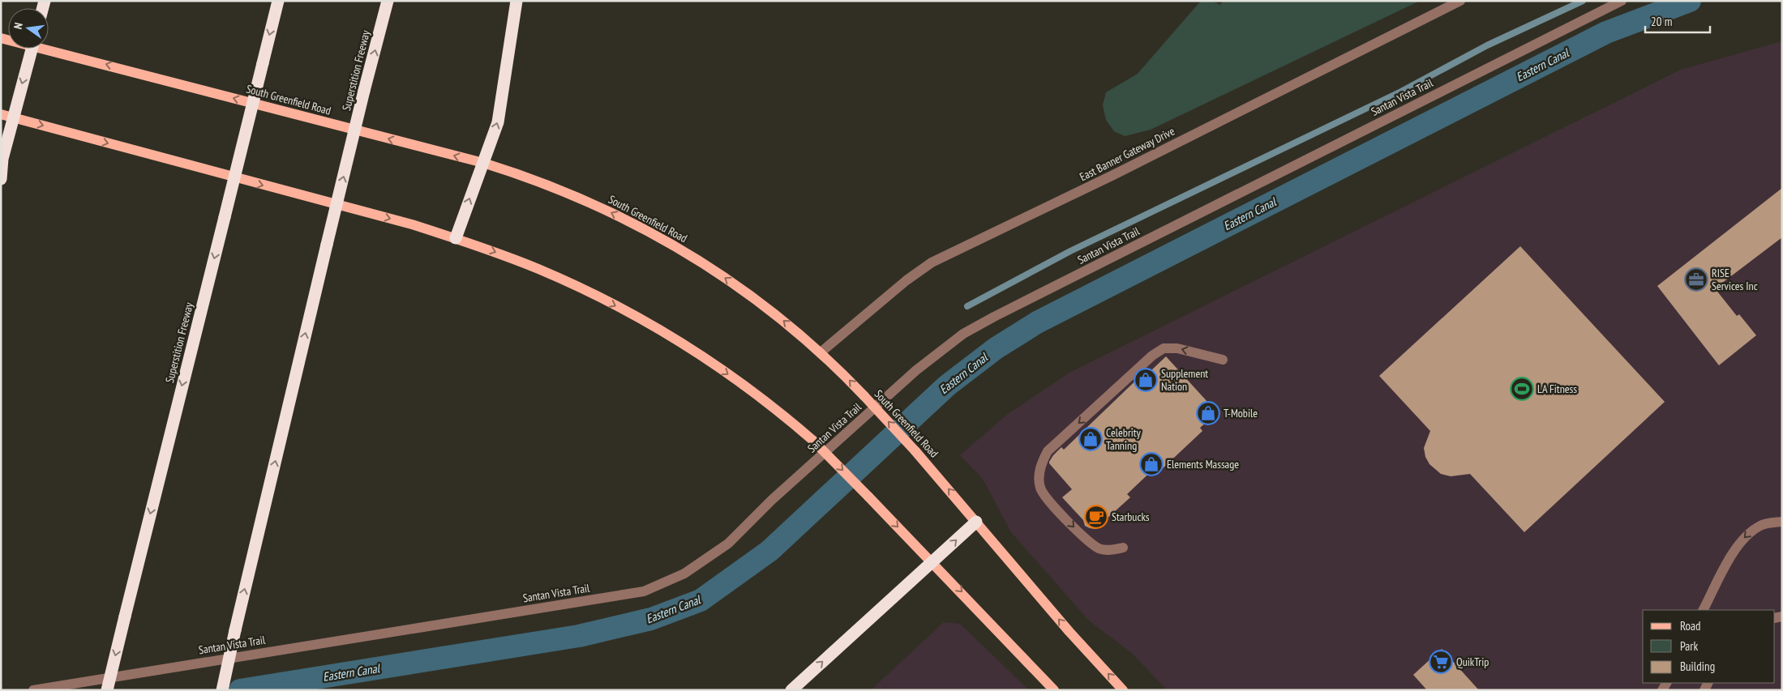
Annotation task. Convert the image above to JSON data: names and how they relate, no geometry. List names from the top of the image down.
{
  "streets": {
    "highway": ["Superstition Freeway"],
    "main road": ["South Greenfield Road"],
    "street": ["Santan Vista Trail", "East Banner Gateway Drive"]
  },
  "crossings": [
    ["South Greenfield Road", "East Banner Gateway Drive"]
  ],
  "water": ["Eastern Canal"],
  "places": {
    "office": ["RISE Services Inc"],
    "shop": [
      "Supplement Nation",
      "T-Mobile",
      "Celebrity Tanning",
      "Elements Massage"
    ],
    "sports": ["LA Fitness"],
    "cafe": ["Starbucks"],
    "supermarket": ["QuikTrip"]
  },
  "legend": ["Road", "Park", "Building"],
  "scale_bar": "20 m",
  "north": "left"
}
